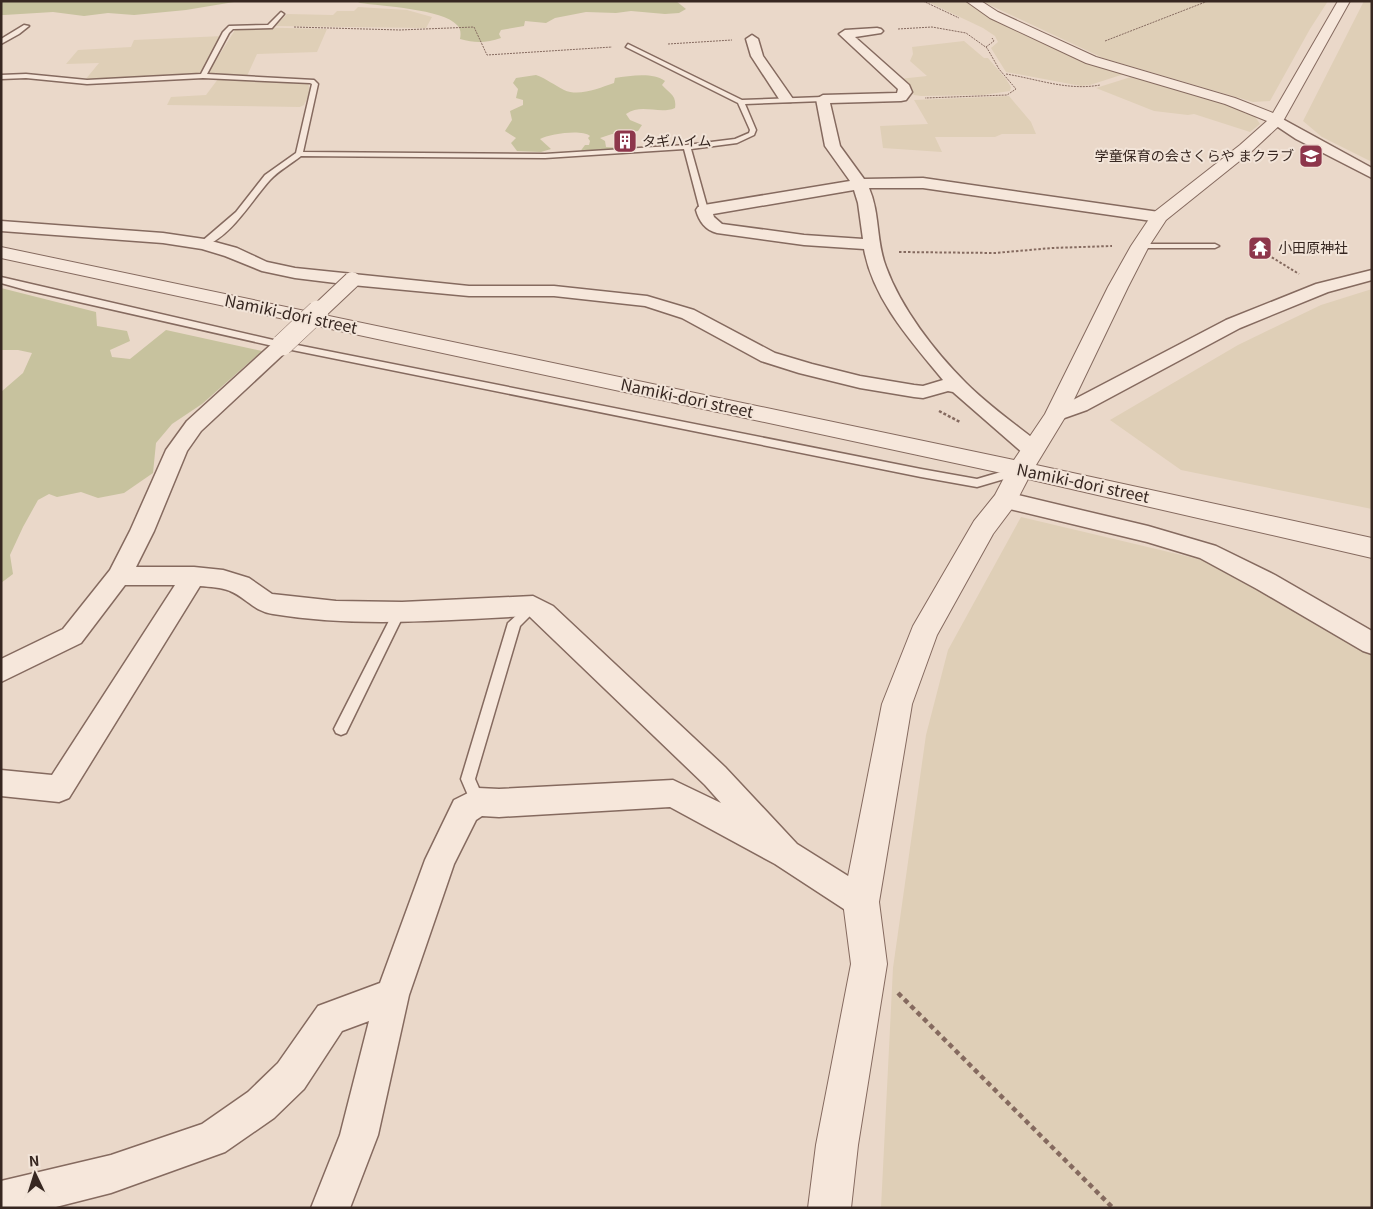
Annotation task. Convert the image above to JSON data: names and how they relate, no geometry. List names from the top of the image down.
{
  "streets": {
    "street": ["Namiki-dori street"]
  },
  "places": {
    "building": ["タギハイム"],
    "school or university": ["学童保育の会さくらや まクラブ"],
    "temple": ["小田原神社"]
  },
  "north": "top"
}
